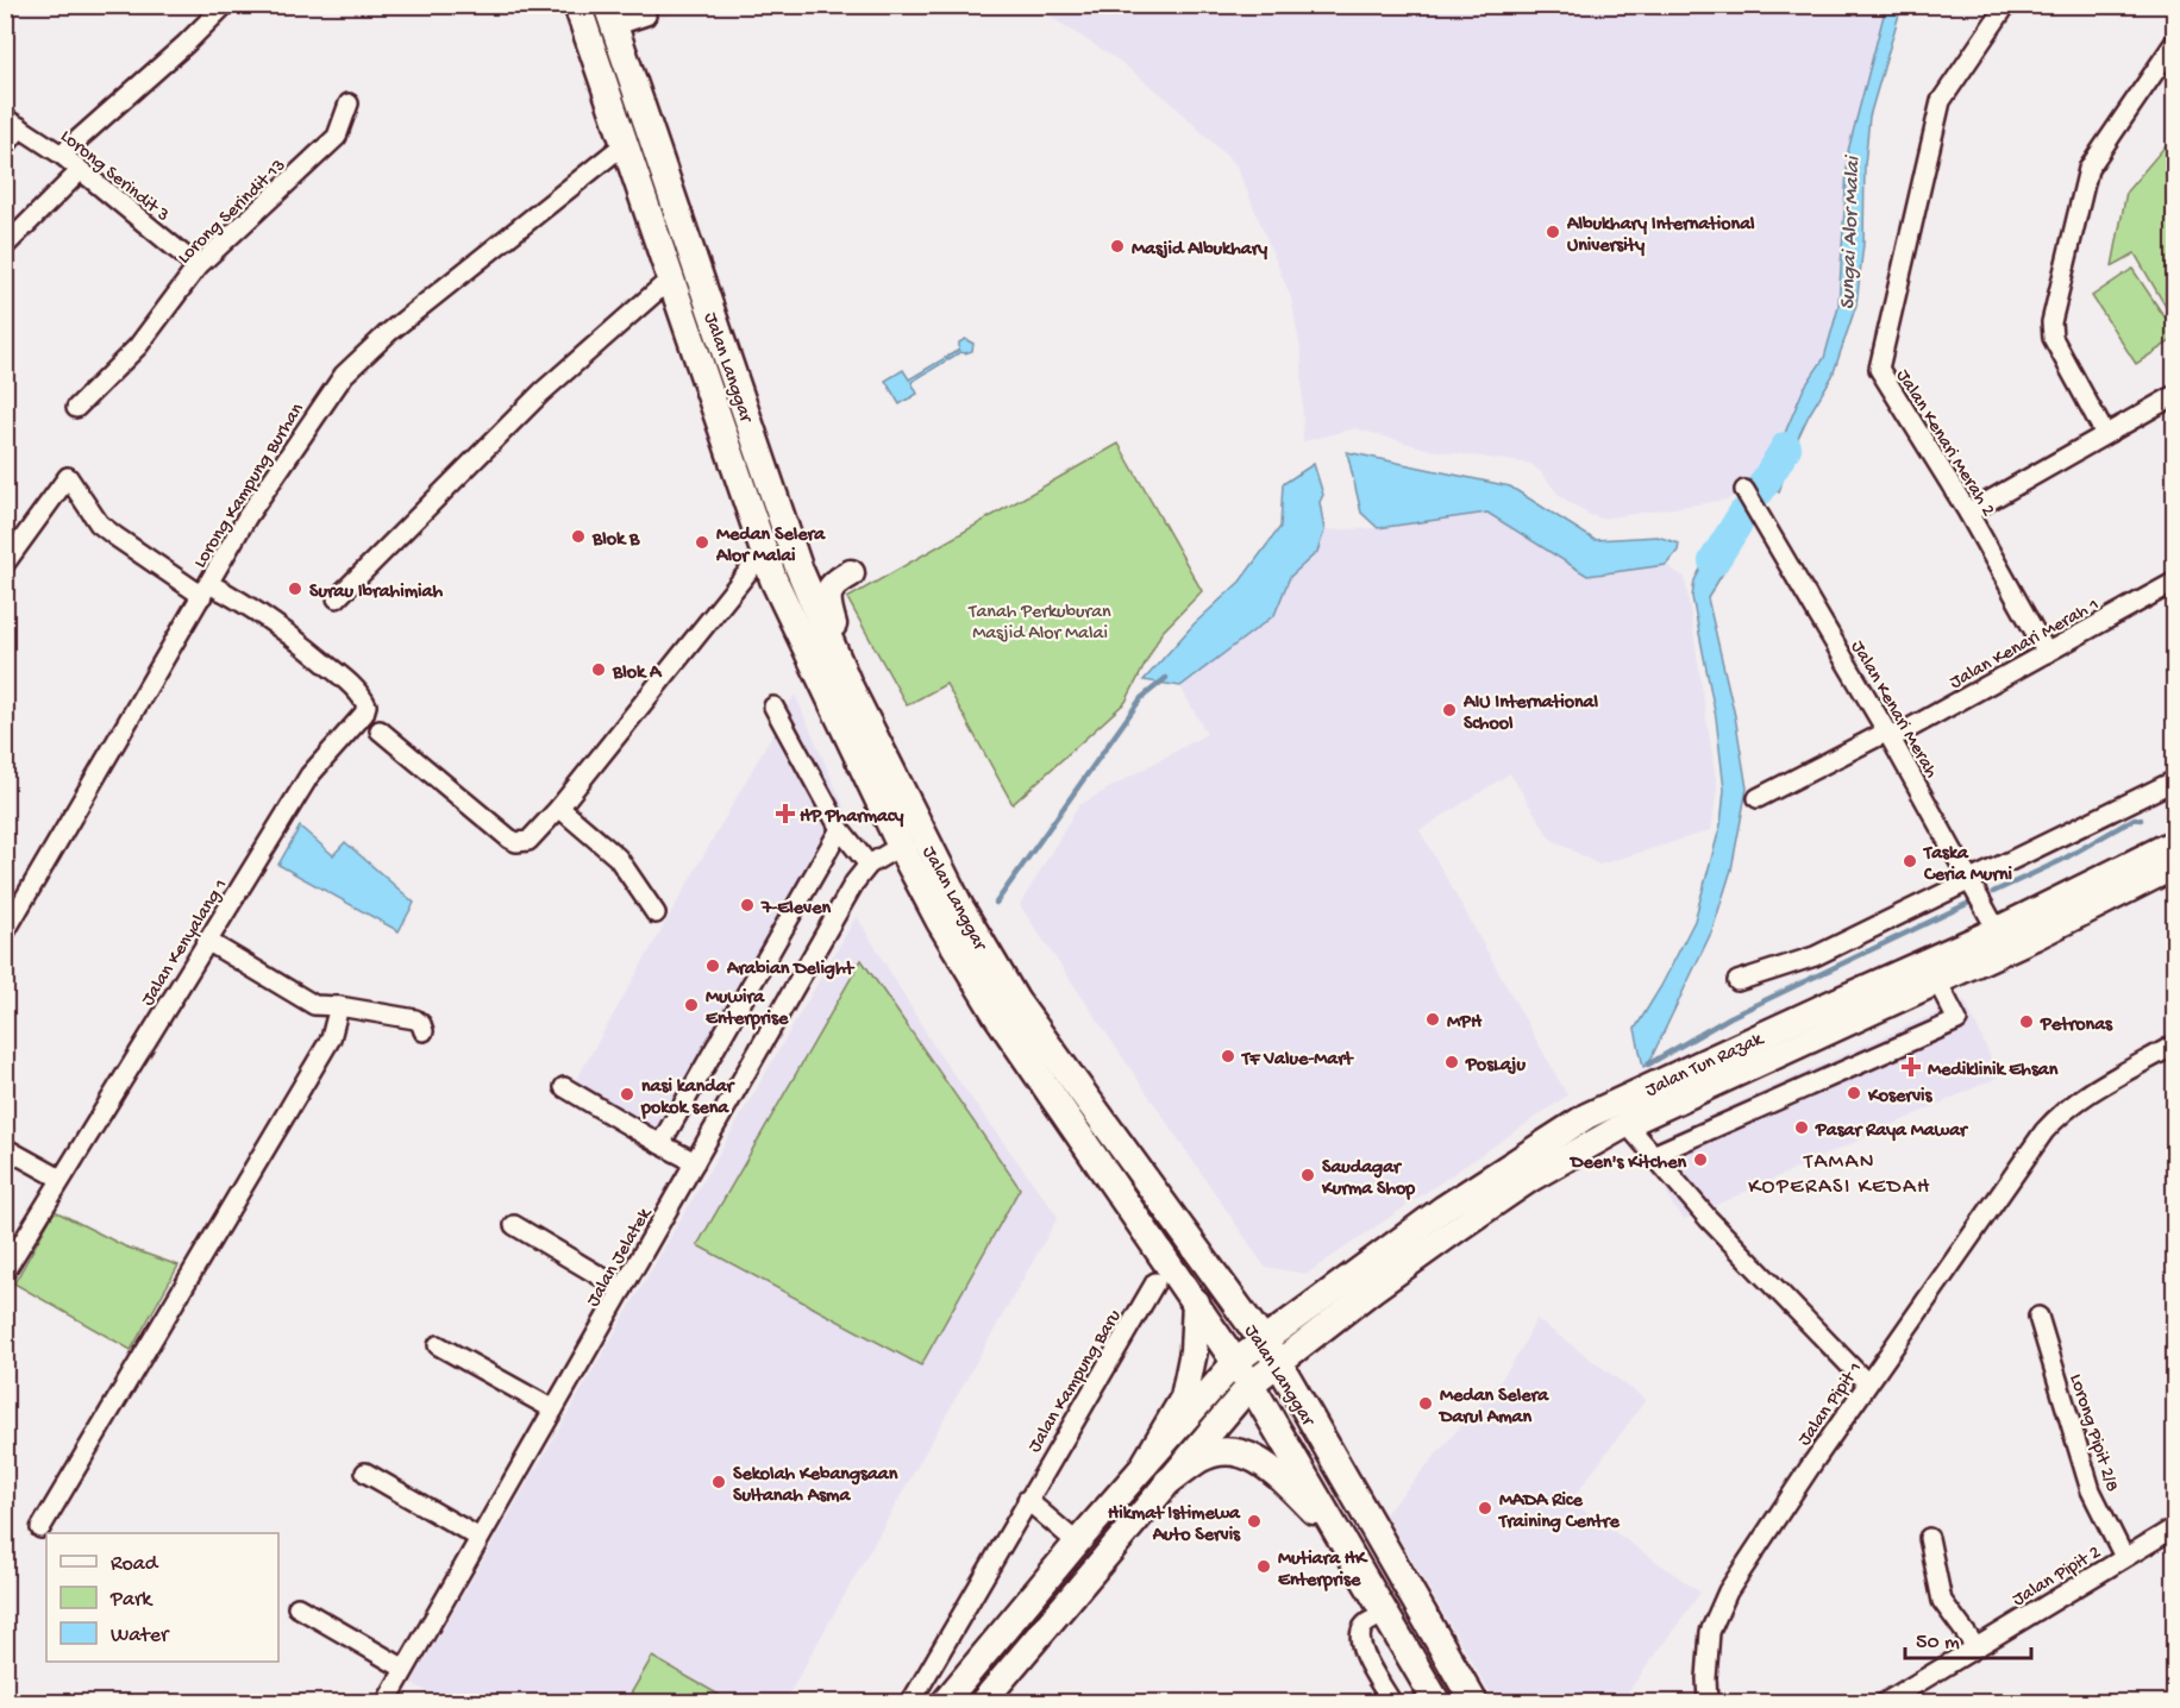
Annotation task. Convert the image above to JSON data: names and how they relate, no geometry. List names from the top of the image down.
{
  "streets": {
    "main road": ["Jalan Langgar", "Jalan Tun Razak"],
    "street": [
      "Lorong Serindit 3",
      "Lorong Serindit 13",
      "Jalan Kenari Merah 2",
      "Lorong Kampung Burhan",
      "Jalan Kenari Merah 1",
      "Jalan Kenari Merah",
      "Jalan Kenyalang 1",
      "Jalan Jelatek",
      "Jalan Kampung Baru",
      "Jalan Pipit 1",
      "Lorong Pipit 2/8",
      "Jalan Pipit 2"
    ]
  },
  "crossings": [
    ["Lorong Serindit 3", "Lorong Serindit 13"],
    ["Jalan Langgar", "Lorong Kampung Burhan"],
    ["Jalan Langgar", "Jalan Tun Razak"],
    ["Jalan Langgar", "Jalan Jelatek"],
    ["Jalan Kenari Merah 2", "Jalan Kenari Merah 1"],
    ["Lorong Kampung Burhan", "Jalan Kenyalang 1"],
    ["Jalan Kenari Merah 1", "Jalan Kenari Merah"],
    ["Jalan Kenari Merah", "Jalan Tun Razak"],
    ["Lorong Pipit 2/8", "Jalan Pipit 2"]
  ],
  "districts": ["TAMAN KOPERASI KEDAH"],
  "water": ["Sungai Alor Malai"],
  "parks": ["Tanah Perkuburan Masjid Alor Malai"],
  "places": {
    "other": [
      "Albukhary International University",
      "Masjid Albukhary",
      "Blok B",
      "Medan Selera Alor Malai",
      "Surau Ibrahimiah",
      "Blok A",
      "AIU International School",
      "Taska Ceria Murni",
      "7-Eleven",
      "Arabian Delight",
      "Muwira Enterprise",
      "MPH",
      "Petronas",
      "TF Value-Mart",
      "PosLaju",
      "Koservis",
      "nasi kandar pokok sena",
      "Pasar Raya Mawar",
      "Deen's Kitchen",
      "Saudagar Kurma Shop",
      "Medan Selera Darul Aman",
      "Sekolah Kebangsaan Sultanah Asma",
      "MADA Rice Training Centre",
      "Hikmat Istimewa Auto Servis",
      "Mutiara HK Enterprise"
    ],
    "health": ["HP Pharmacy", "Mediklinik Ehsan"]
  },
  "legend": ["Road", "Park", "Water"],
  "scale_bar": "50 m"
}
